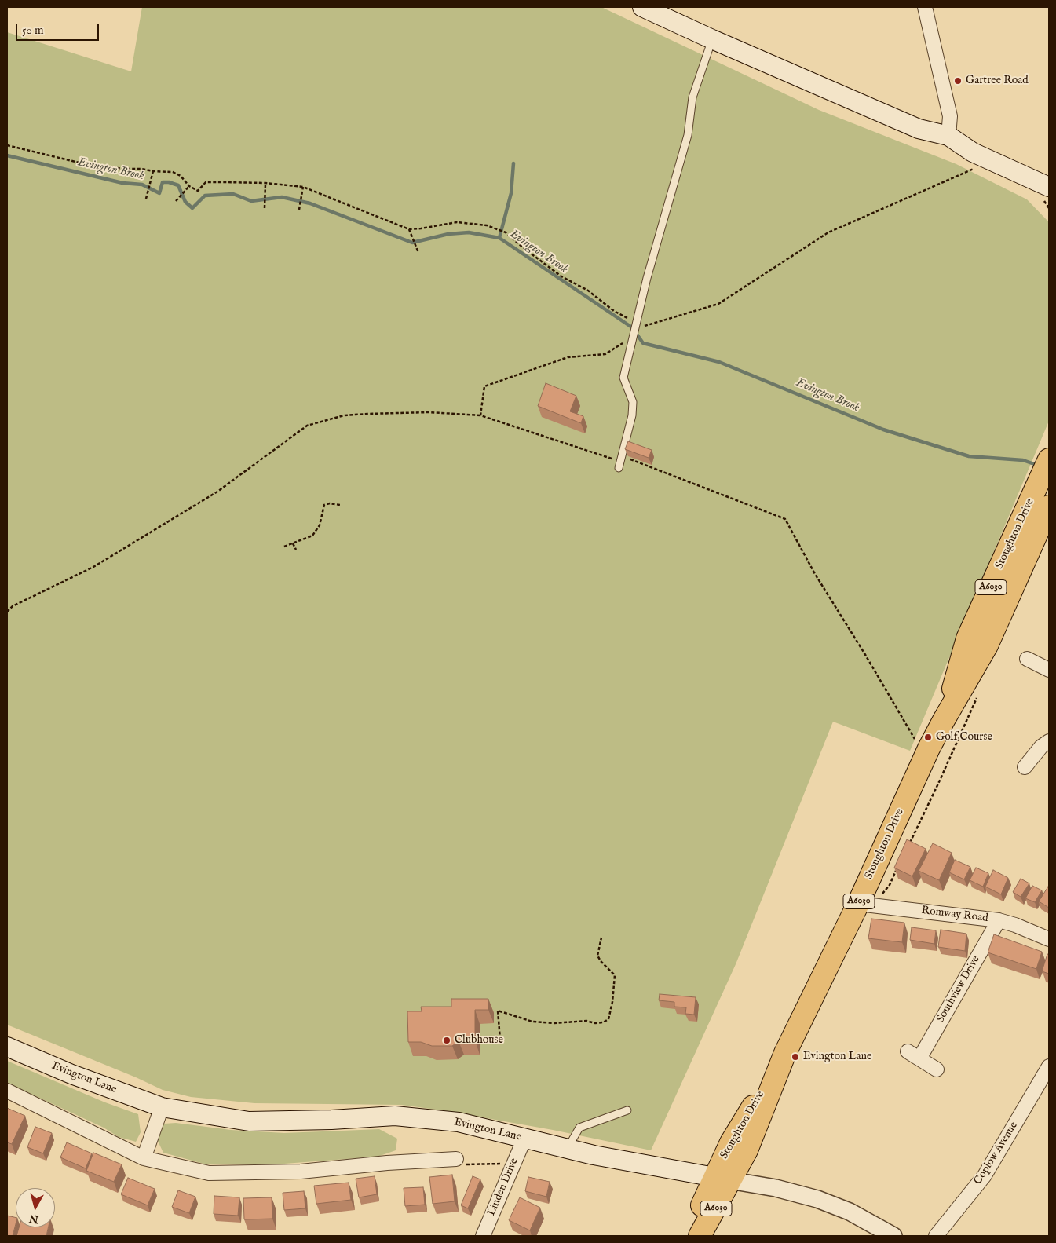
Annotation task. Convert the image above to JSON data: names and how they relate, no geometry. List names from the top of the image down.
{
  "streets": {
    "highway": ["Stoughton Drive", "A6030"],
    "main road": ["Evington Lane"],
    "street": [
      "Romway Road",
      "Southview Drive",
      "Coplow Avenue",
      "Linden Drive"
    ]
  },
  "crossings": [
    ["Stoughton Drive", "A6030"],
    ["Stoughton Drive", "Romway Road"],
    ["Stoughton Drive", "Evington Lane"],
    ["A6030", "Evington Lane"],
    ["Romway Road", "Southview Drive"],
    ["Evington Lane", "Linden Drive"]
  ],
  "water": ["Evington Brook"],
  "places": [
    "Gartree Road",
    "Golf Course",
    "Clubhouse",
    "Evington Lane"
  ],
  "scale_bar": "50 m",
  "north": "bottom"
}
